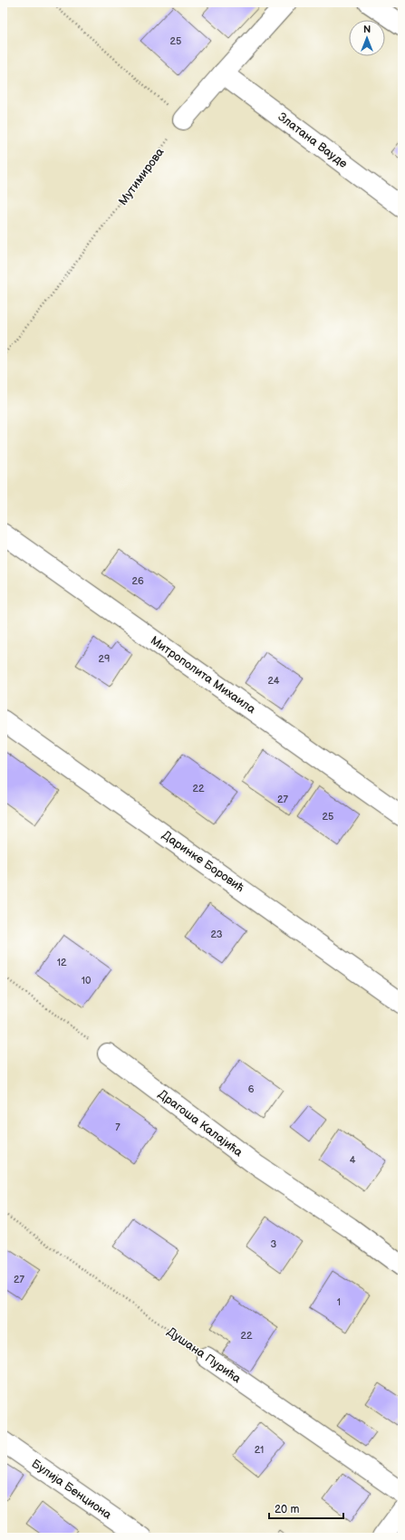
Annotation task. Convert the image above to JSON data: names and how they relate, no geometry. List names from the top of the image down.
{
  "streets": {
    "street": [
      "Златана Вауде",
      "Митрополита Михаила",
      "Даринке Боровић",
      "Драгоша Калајића",
      "Душана Пурића",
      "Булија Бенциона"
    ],
    "path": ["Мутимирова"]
  },
  "house_numbers": [
    "25",
    "26",
    "29",
    "24",
    "22",
    "27",
    "25",
    "23",
    "12",
    "10",
    "6",
    "7",
    "4",
    "3",
    "27",
    "1",
    "22",
    "21"
  ],
  "scale_bar": "20 m",
  "north": "top"
}
